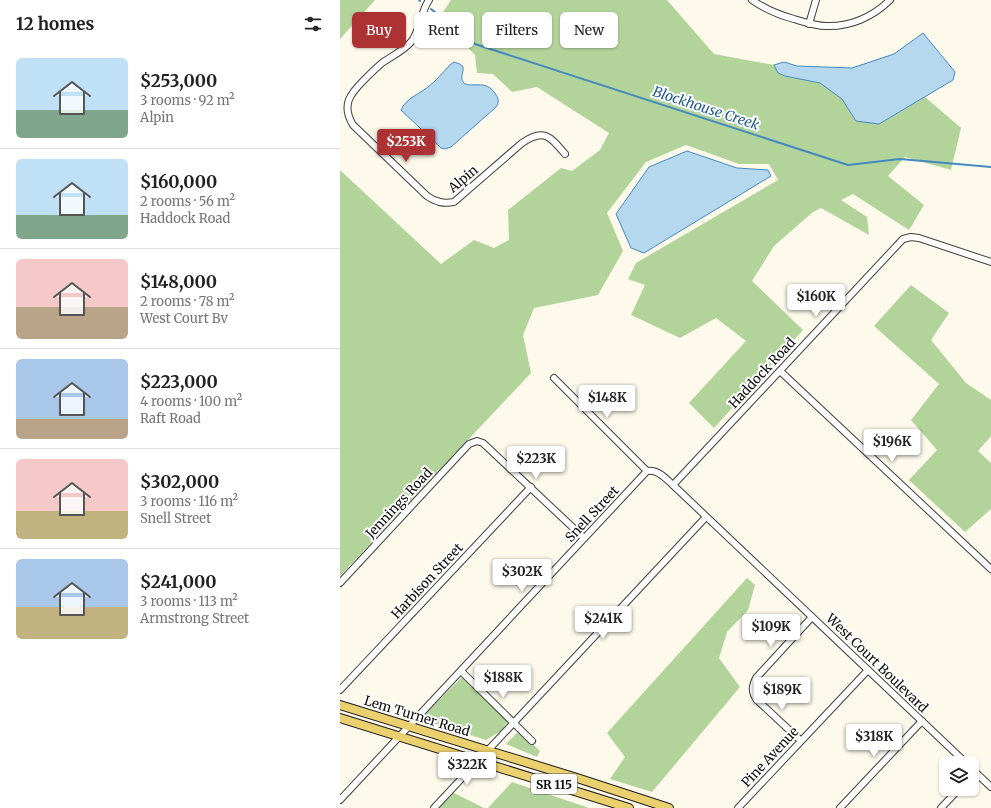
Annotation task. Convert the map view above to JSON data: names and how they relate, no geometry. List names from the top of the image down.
{
  "streets": {
    "main road": ["Lem Turner Road", "SR 115"],
    "street": [
      "Alpin",
      "Haddock Road",
      "Jennings Road",
      "Snell Street",
      "Harbison Street",
      "West Court Boulevard",
      "Pine Avenue"
    ]
  },
  "crossings": [
    ["Haddock Road", "West Court Boulevard"],
    ["Jennings Road", "Harbison Street"],
    ["Snell Street", "West Court Boulevard"],
    ["Snell Street", "Lem Turner Road"],
    ["West Court Boulevard", "Pine Avenue"]
  ],
  "water": ["Blockhouse Creek"],
  "page": {
    "heading": "12 homes",
    "chip": [
      "Buy",
      "Rent",
      "Filters",
      "New"
    ],
    "list": [
      {
        "name": "$253,000",
        "note": "3 rooms · 92 m² · Alpin"
      },
      {
        "name": "$160,000",
        "note": "2 rooms · 56 m² · Haddock Road"
      },
      {
        "name": "$148,000",
        "note": "2 rooms · 78 m² · West Court Bv"
      },
      {
        "name": "$223,000",
        "note": "4 rooms · 100 m² · Raft Road"
      },
      {
        "name": "$302,000",
        "note": "3 rooms · 116 m² · Snell Street"
      },
      {
        "name": "$241,000",
        "note": "3 rooms · 113 m² · Armstrong Street"
      }
    ],
    "price": [
      "$253K",
      "$160K",
      "$148K",
      "$196K",
      "$223K",
      "$302K",
      "$241K",
      "$109K",
      "$188K",
      "$189K",
      "$318K",
      "$322K"
    ]
  }
}
